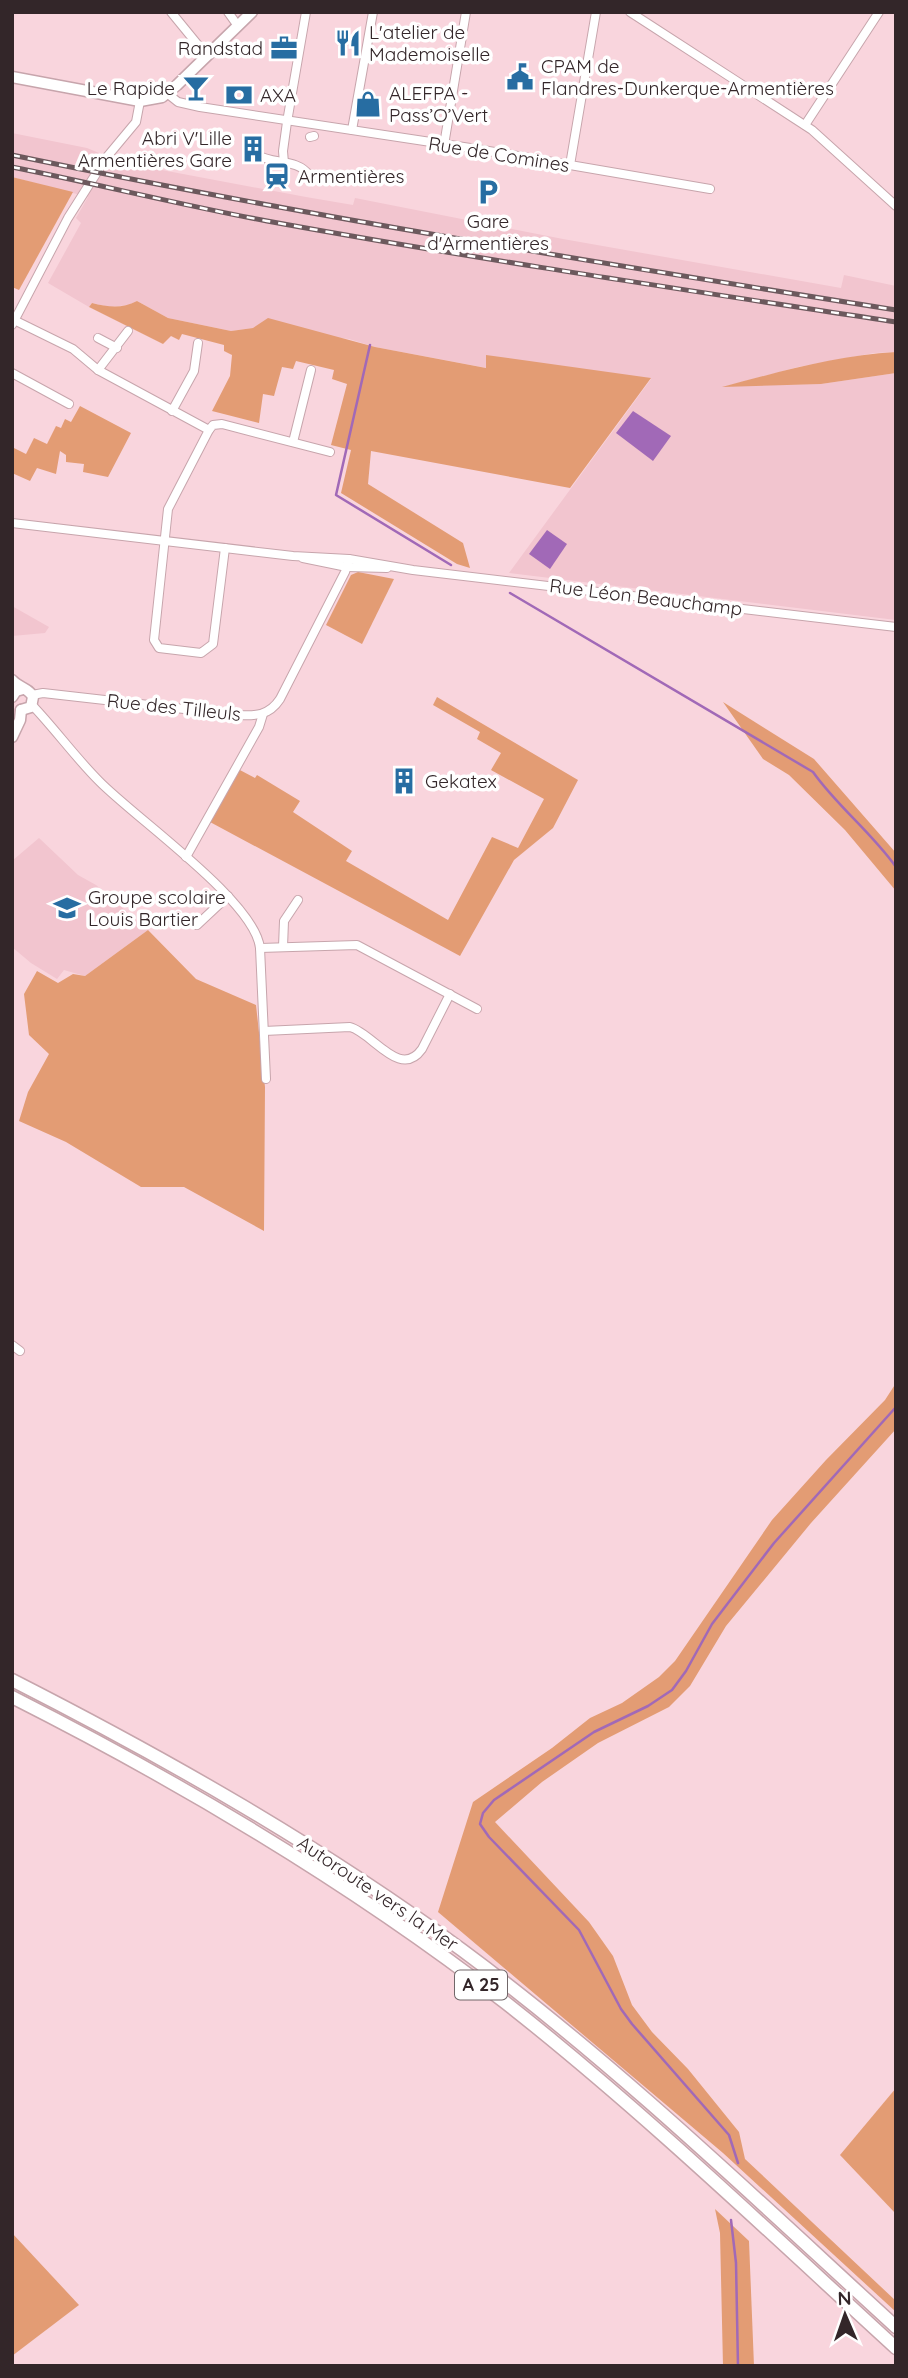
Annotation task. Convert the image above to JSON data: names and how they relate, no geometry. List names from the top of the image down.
{
  "streets": {
    "highway": ["Autoroute vers la Mer", "A 25"],
    "street": ["Rue de Comines", "Rue Léon Beauchamp", "Rue des Tilleuls"]
  },
  "crossings": [
    ["Rue Léon Beauchamp", "Rue des Tilleuls"]
  ],
  "places": {
    "restaurant": ["L'atelier de Mademoiselle"],
    "office": ["Randstad"],
    "public building": ["CPAM de Flandres-Dunkerque-Armentières"],
    "bar": ["Le Rapide"],
    "bank": ["AXA"],
    "shop": ["ALEFPA - Pass’O’Vert"],
    "building": ["Abri V'Lille Armentières Gare", "Gekatex"],
    "station": ["Armentières"],
    "parking": ["Gare d'Armentières"],
    "school or university": ["Groupe scolaire Louis Bartier"]
  },
  "north": "top"
}
